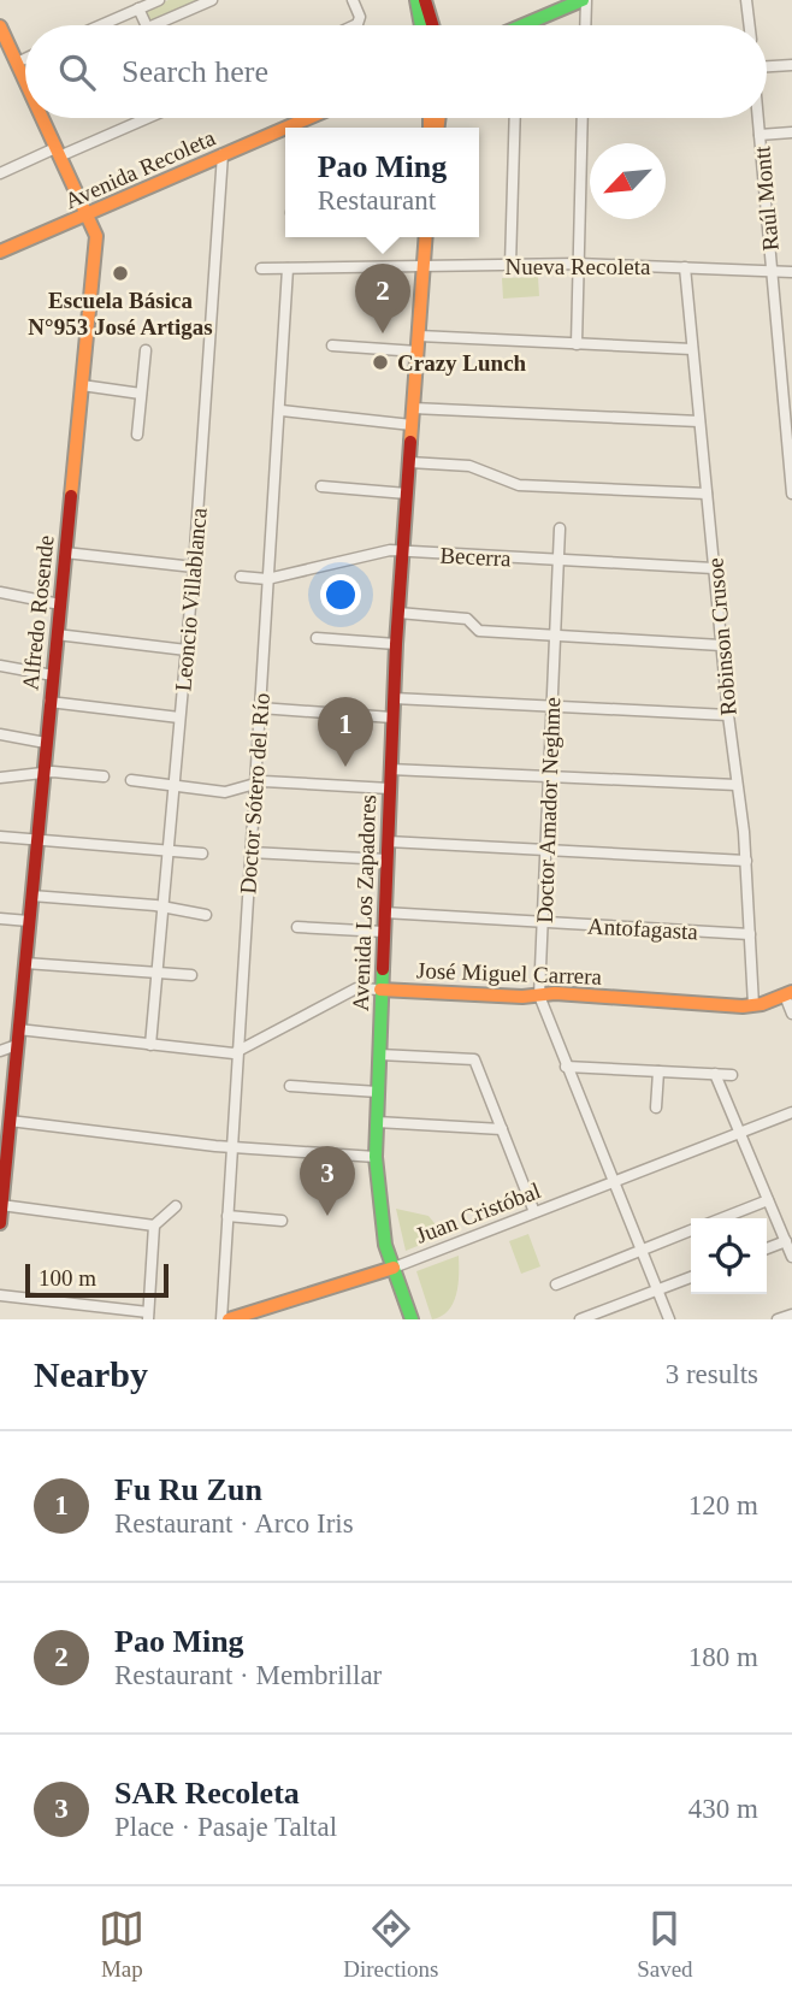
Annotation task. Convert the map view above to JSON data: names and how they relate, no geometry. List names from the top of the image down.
{
  "streets": {
    "street": [
      "Avenida Recoleta",
      "Raúl Montt",
      "Nueva Recoleta",
      "Becerra",
      "Leoncio Villablanca",
      "Alfredo Rosende",
      "Robinson Crusoe",
      "Doctor Sótero del Río",
      "Doctor Amador Neghme",
      "Avenida Los Zapadores",
      "Antofagasta",
      "José Miguel Carrera",
      "Juan Cristóbal"
    ]
  },
  "crossings": [
    ["Avenida Recoleta", "Leoncio Villablanca"],
    ["Avenida Recoleta", "Alfredo Rosende"],
    ["Raúl Montt", "Nueva Recoleta"],
    ["Nueva Recoleta", "Robinson Crusoe"],
    ["Nueva Recoleta", "Doctor Sótero del Río"],
    ["Nueva Recoleta", "Avenida Los Zapadores"],
    ["Becerra", "Robinson Crusoe"],
    ["Becerra", "Doctor Sótero del Río"],
    ["Becerra", "Doctor Amador Neghme"],
    ["Becerra", "Avenida Los Zapadores"],
    ["Robinson Crusoe", "Antofagasta"],
    ["Robinson Crusoe", "José Miguel Carrera"],
    ["Doctor Sótero del Río", "José Miguel Carrera"],
    ["Doctor Amador Neghme", "Antofagasta"],
    ["Doctor Amador Neghme", "José Miguel Carrera"],
    ["Doctor Amador Neghme", "Juan Cristóbal"],
    ["Avenida Los Zapadores", "Antofagasta"],
    ["Avenida Los Zapadores", "José Miguel Carrera"],
    ["Avenida Los Zapadores", "Juan Cristóbal"]
  ],
  "places": ["Escuela Básica N°953 José Artigas", "Crazy Lunch"],
  "scale_bar": "100 m",
  "north": "bottom left",
  "page": {
    "search": "Search here",
    "popup": ["Pao Ming", "Restaurant"],
    "pins": ["2", "1", "3"],
    "scale": "100 m",
    "heading": ["Nearby", "3 results"],
    "list": [
      {
        "mark": "1",
        "name": "Fu Ru Zun",
        "note": "Restaurant · Arco Iris",
        "value": "120 m"
      },
      {
        "mark": "2",
        "name": "Pao Ming",
        "note": "Restaurant · Membrillar",
        "value": "180 m"
      },
      {
        "mark": "3",
        "name": "SAR Recoleta",
        "note": "Place · Pasaje Taltal",
        "value": "430 m"
      }
    ],
    "nav": ["Map", "Directions", "Saved"]
  }
}
